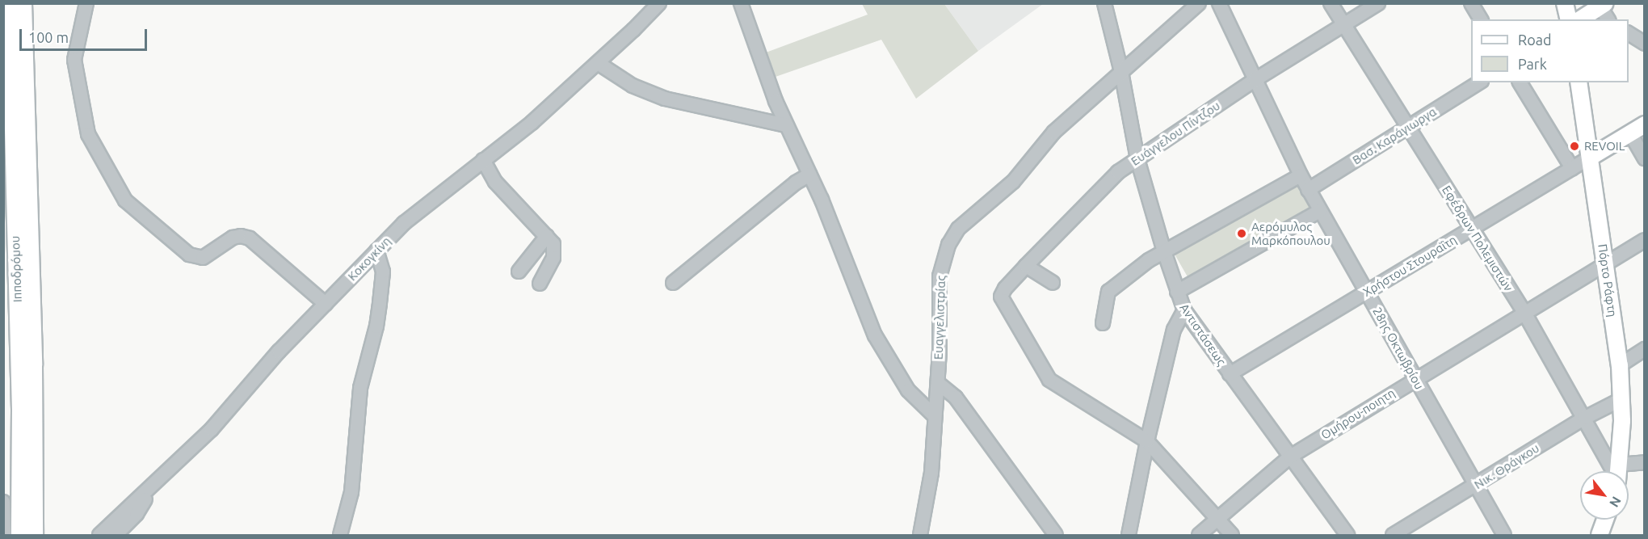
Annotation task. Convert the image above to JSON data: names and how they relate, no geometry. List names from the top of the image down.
{
  "streets": {
    "main road": ["Ιπποδρόμου", "Πόρτο Ράφτη"],
    "street": [
      "Ευάγγελου Πίντζου",
      "Βασ. Καράγιωργα",
      "Εφέδρων Πολεμιστών",
      "Κοκογκίνη",
      "Χρήστου Στουραΐτη",
      "Ευαγγελιστρίας",
      "Αντιστάσεως",
      "28ης Οκτωβρίου",
      "Ομήρου-ποιητη",
      "Νικ. Θράγκου"
    ]
  },
  "crossings": [
    ["Ευάγγελου Πίντζου", "Εφέδρων Πολεμιστών"],
    ["Ευάγγελου Πίντζου", "Αντιστάσεως"],
    ["Ευάγγελου Πίντζου", "28ης Οκτωβρίου"],
    ["Βασ. Καράγιωργα", "Εφέδρων Πολεμιστών"],
    ["Βασ. Καράγιωργα", "28ης Οκτωβρίου"],
    ["Εφέδρων Πολεμιστών", "Χρήστου Στουραΐτη"],
    ["Εφέδρων Πολεμιστών", "Ομήρου-ποιητη"],
    ["Εφέδρων Πολεμιστών", "Νικ. Θράγκου"],
    ["Χρήστου Στουραΐτη", "Πόρτο Ράφτη"],
    ["Χρήστου Στουραΐτη", "Αντιστάσεως"],
    ["Χρήστου Στουραΐτη", "28ης Οκτωβρίου"],
    ["Πόρτο Ράφτη", "Ομήρου-ποιητη"],
    ["Πόρτο Ράφτη", "Νικ. Θράγκου"],
    ["Ευαγγελιστρίας", "Αντιστάσεως"],
    ["Αντιστάσεως", "Ομήρου-ποιητη"],
    ["28ης Οκτωβρίου", "Ομήρου-ποιητη"],
    ["28ης Οκτωβρίου", "Νικ. Θράγκου"]
  ],
  "places": ["REVOIL", "Αερόμυλος Μαρκόπουλου"],
  "legend": ["Road", "Park"],
  "scale_bar": "100 m",
  "north": "bottom right"
}
